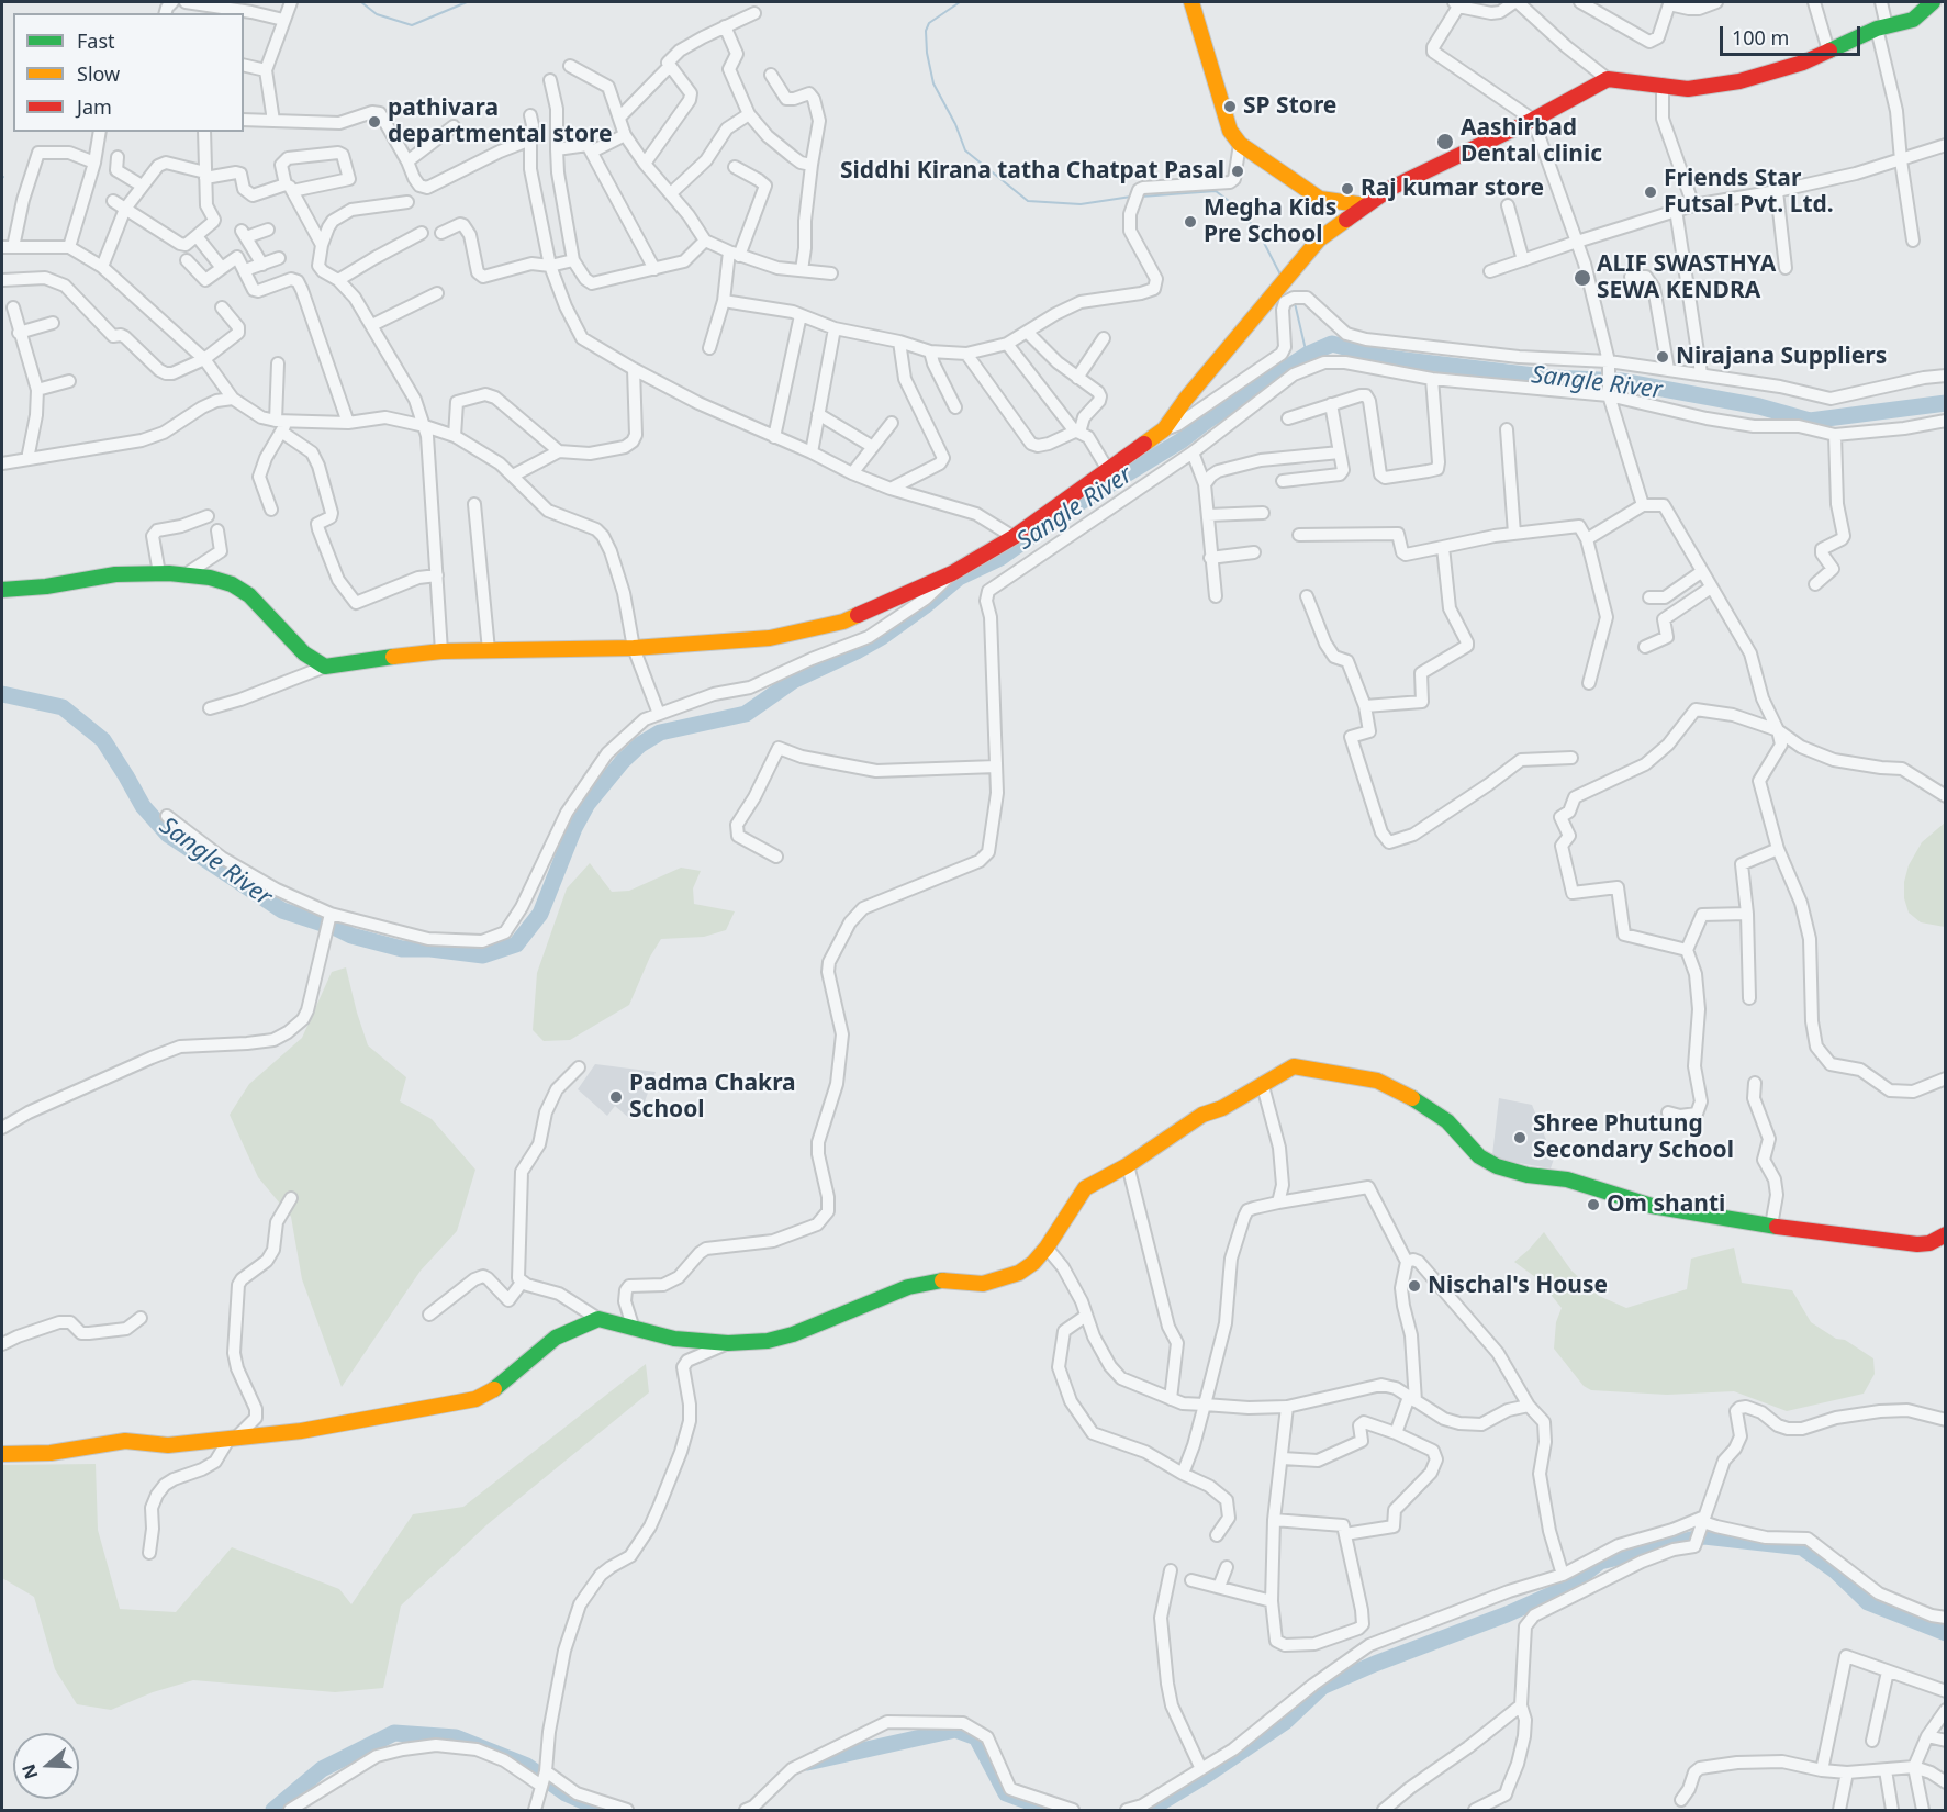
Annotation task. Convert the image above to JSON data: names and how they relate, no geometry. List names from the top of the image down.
{
  "water": ["Sangle River"],
  "places": [
    "SP Store",
    "pathivara departmental store",
    "Aashirbad Dental clinic",
    "Siddhi Kirana tatha Chatpat Pasal",
    "Raj kumar store",
    "Friends Star Futsal Pvt. Ltd.",
    "Megha Kids Pre School",
    "ALIF SWASTHYA SEWA KENDRA",
    "Nirajana Suppliers",
    "Padma Chakra School",
    "Shree Phutung Secondary School",
    "Om shanti",
    "Nischal's House"
  ],
  "legend": ["Fast", "Slow", "Jam"],
  "scale_bar": "100 m",
  "north": "left"
}
